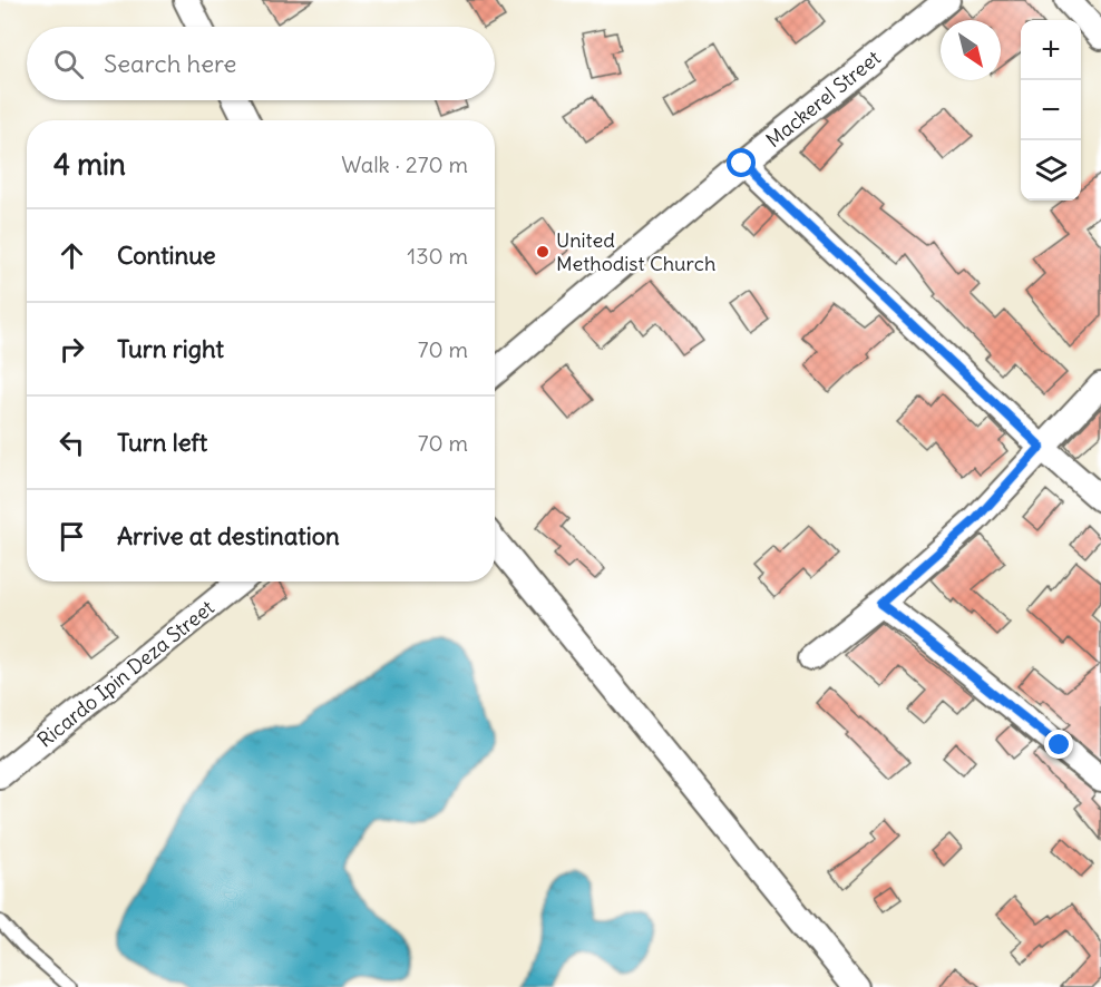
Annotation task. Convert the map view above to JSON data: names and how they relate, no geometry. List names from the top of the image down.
{
  "streets": {
    "street": ["Mackerel Street", "Ricardo Ipin Deza Street"]
  },
  "places": ["United Methodist Church"],
  "north": "bottom right",
  "page": {
    "map_buttons": ["+", "−"],
    "search": "Search here",
    "heading": ["4 min", "Walk · 270 m"],
    "list": [
      ["Continue", "130 m"],
      ["Turn right", "70 m"],
      ["Turn left", "70 m"],
      "Arrive at destination"
    ]
  }
}
